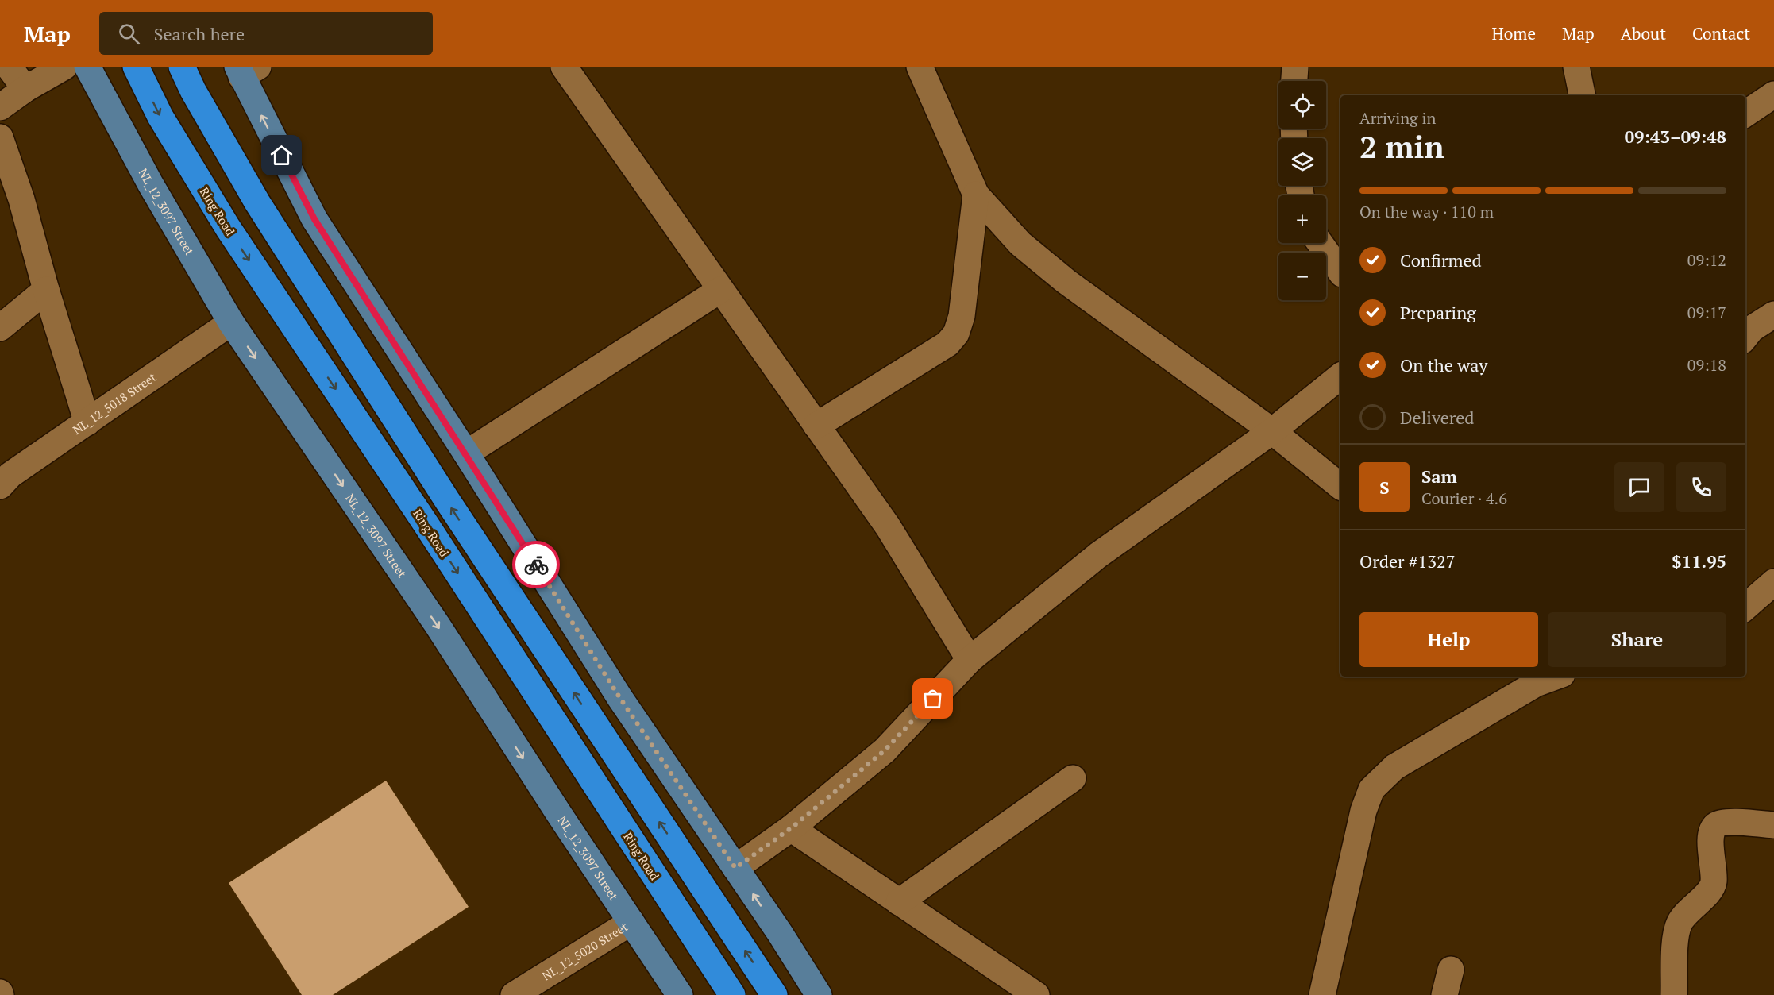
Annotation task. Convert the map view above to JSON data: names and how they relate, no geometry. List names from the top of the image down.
{
  "streets": {
    "highway": ["Ring Road"],
    "main road": ["NL_12_3097 Street"],
    "street": ["NL_12_5018 Street", "NL_12_5020 Street"]
  },
  "crossings": [
    ["NL_12_3097 Street", "NL_12_5018 Street"],
    ["NL_12_3097 Street", "NL_12_5020 Street"]
  ],
  "page": {
    "header": "Map",
    "search": "Search here",
    "nav": [
      "Home",
      "Map",
      "About",
      "Contact"
    ],
    "map_buttons": ["+", "−"],
    "heading": ["2 min", "Arriving in", "09:43–09:48"],
    "panel": [
      "Sam",
      "Courier · 4.6",
      "Order #1327",
      "$11.95"
    ],
    "bar": "On the way · 110 m",
    "list": [
      ["Confirmed", "09:12"],
      ["Preparing", "09:17"],
      ["On the way", "09:18"],
      "Delivered"
    ],
    "round": "S",
    "buttons": ["Help", "Share"]
  }
}
